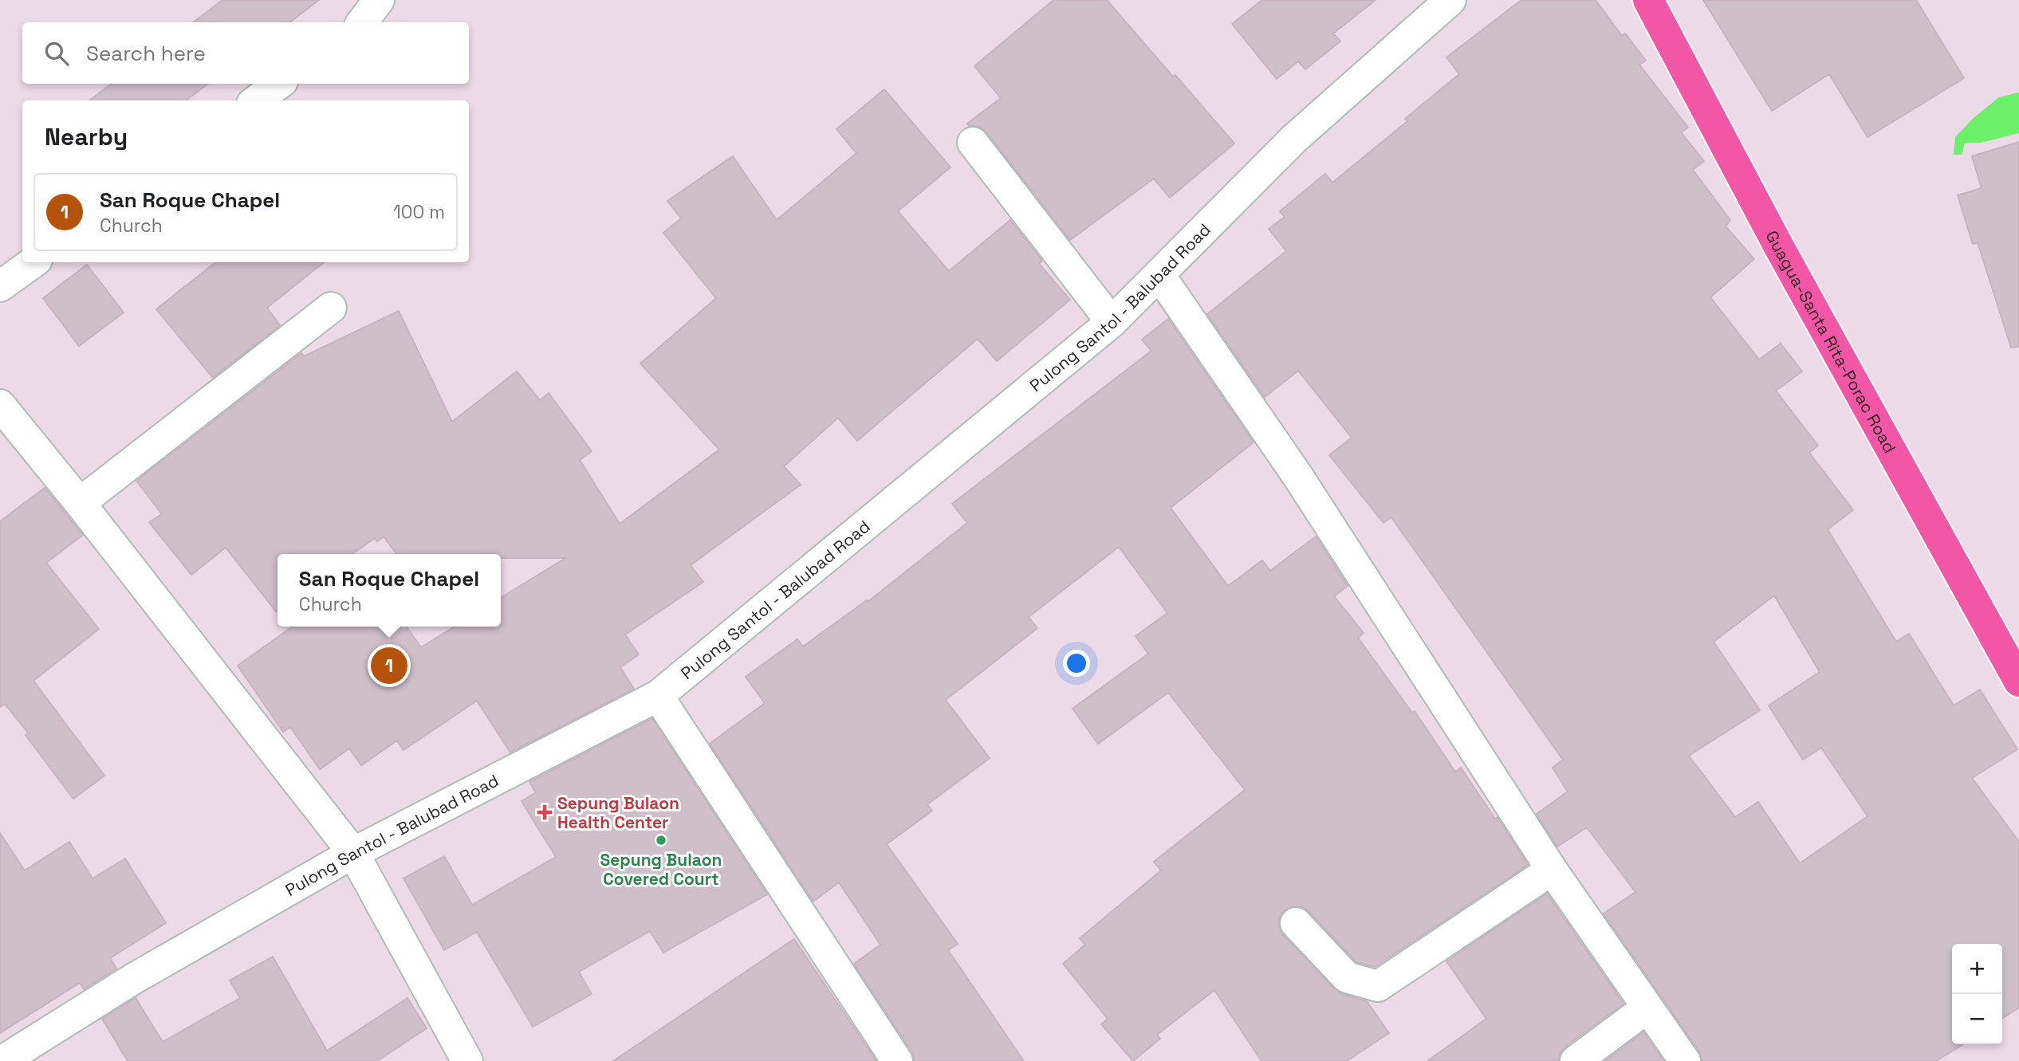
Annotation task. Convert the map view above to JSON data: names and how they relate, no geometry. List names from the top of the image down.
{
  "streets": {
    "main road": ["Guagua-Santa Rita-Porac Road"],
    "street": ["Pulong Santol - Balubad Road"]
  },
  "places": {
    "health": ["Sepung Bulaon Health Center"],
    "other": ["Sepung Bulaon Covered Court"]
  },
  "page": {
    "search": "Search here",
    "heading": "Nearby",
    "list": [
      {
        "mark": "1",
        "name": "San Roque Chapel",
        "note": "Church",
        "value": "100 m"
      }
    ],
    "popup": ["San Roque Chapel", "Church"],
    "pins": "1",
    "map_buttons": ["+", "−"]
  }
}
